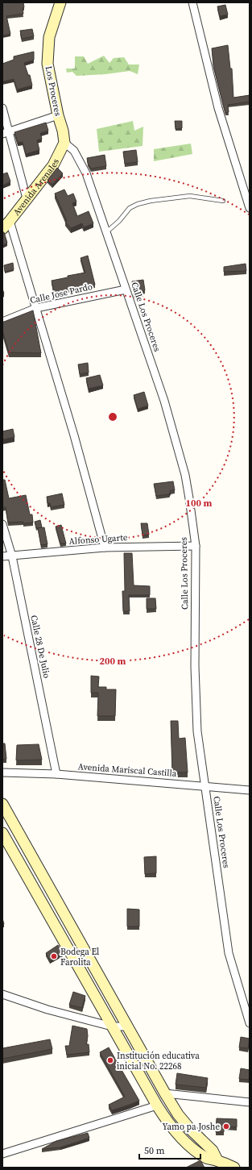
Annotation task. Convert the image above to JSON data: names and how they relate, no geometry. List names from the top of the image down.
{
  "streets": {
    "main road": ["Los Proceres", "Avenida Arenales"],
    "street": [
      "Calle Jose Pardo",
      "Calle Los Proceres",
      "Alfonso Ugarte",
      "Calle 28 De Julio",
      "Avenida Mariscal Castilla"
    ]
  },
  "crossings": [
    ["Los Proceres", "Avenida Arenales"],
    ["Los Proceres", "Calle Los Proceres"],
    ["Avenida Arenales", "Calle Los Proceres"],
    ["Calle Jose Pardo", "Calle Los Proceres"],
    ["Calle Los Proceres", "Alfonso Ugarte"],
    ["Calle Los Proceres", "Avenida Mariscal Castilla"],
    ["Alfonso Ugarte", "Calle 28 De Julio"],
    ["Calle 28 De Julio", "Avenida Mariscal Castilla"]
  ],
  "places": ["Bodega El Farolita", "Institución educativa inicial No. 22268", "Yamo pa Joshe"],
  "scale_bar": "50 m",
  "rings": ["100 m", "200 m"]
}
